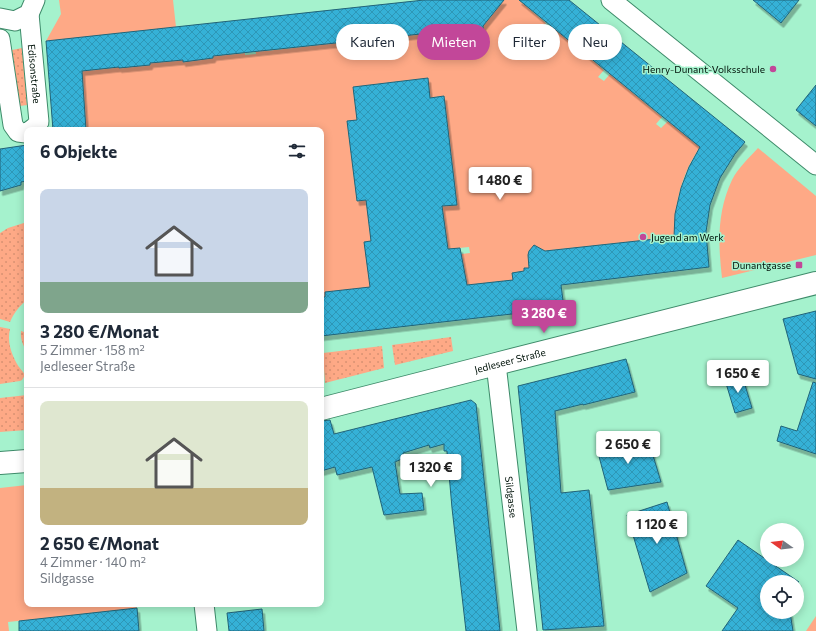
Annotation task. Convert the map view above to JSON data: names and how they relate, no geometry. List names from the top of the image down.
{
  "streets": {
    "street": ["Edisonstraße", "Jedleseer Straße", "Sildgasse"]
  },
  "crossings": [
    ["Jedleseer Straße", "Sildgasse"]
  ],
  "places": {
    "other": ["Henry-Dunant-Volksschule", "Jugend am Werk"],
    "transit": ["Dunantgasse"]
  },
  "north": "left",
  "page": {
    "chip": [
      "Kaufen",
      "Mieten",
      "Filter",
      "Neu"
    ],
    "heading": "6 Objekte",
    "price": [
      "1 480 €",
      "3 280 €",
      "1 650 €",
      "2 650 €",
      "1 320 €",
      "1 120 €"
    ],
    "list": [
      {
        "name": "3 280 €/Monat",
        "note": "5 Zimmer · 158 m² · Jedleseer Straße"
      },
      {
        "name": "2 650 €/Monat",
        "note": "4 Zimmer · 140 m² · Sildgasse"
      }
    ]
  }
}
